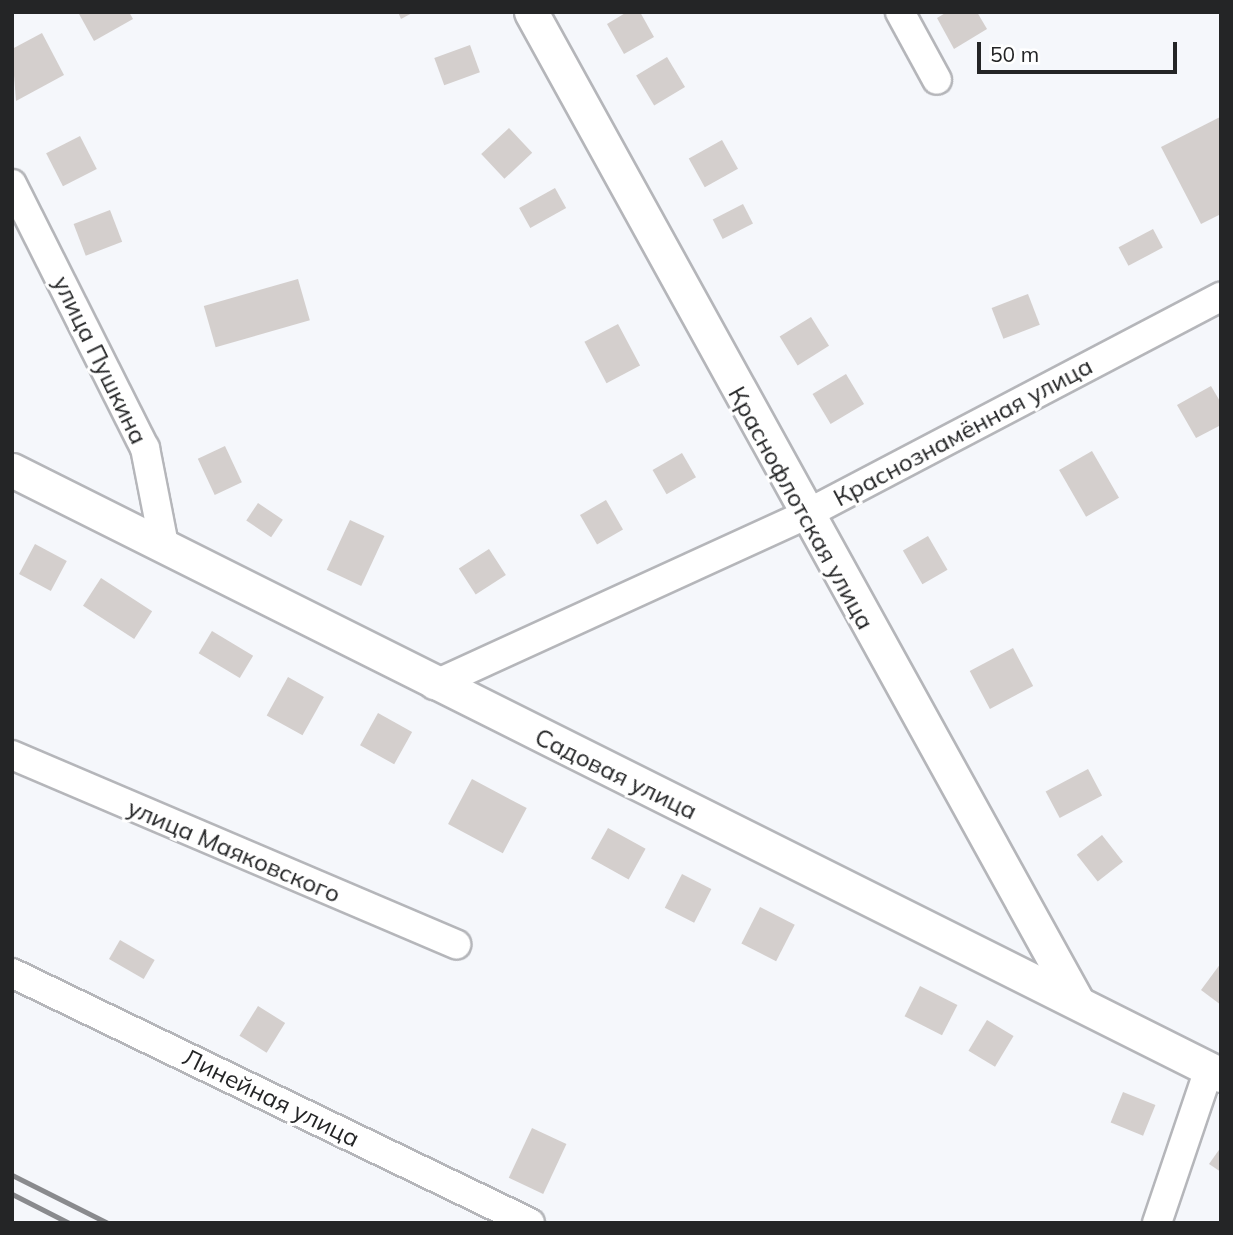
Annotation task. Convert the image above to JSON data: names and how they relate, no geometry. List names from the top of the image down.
{
  "streets": {
    "street": [
      "улица Пушкина",
      "Краснознамённая улица",
      "Краснофлотская улица",
      "Садовая улица",
      "улица Маяковского",
      "Линейная улица"
    ]
  },
  "crossings": [
    ["улица Пушкина", "Садовая улица"],
    ["Краснознамённая улица", "Краснофлотская улица"],
    ["Краснознамённая улица", "Садовая улица"],
    ["Краснофлотская улица", "Садовая улица"]
  ],
  "scale_bar": "50 m"
}
